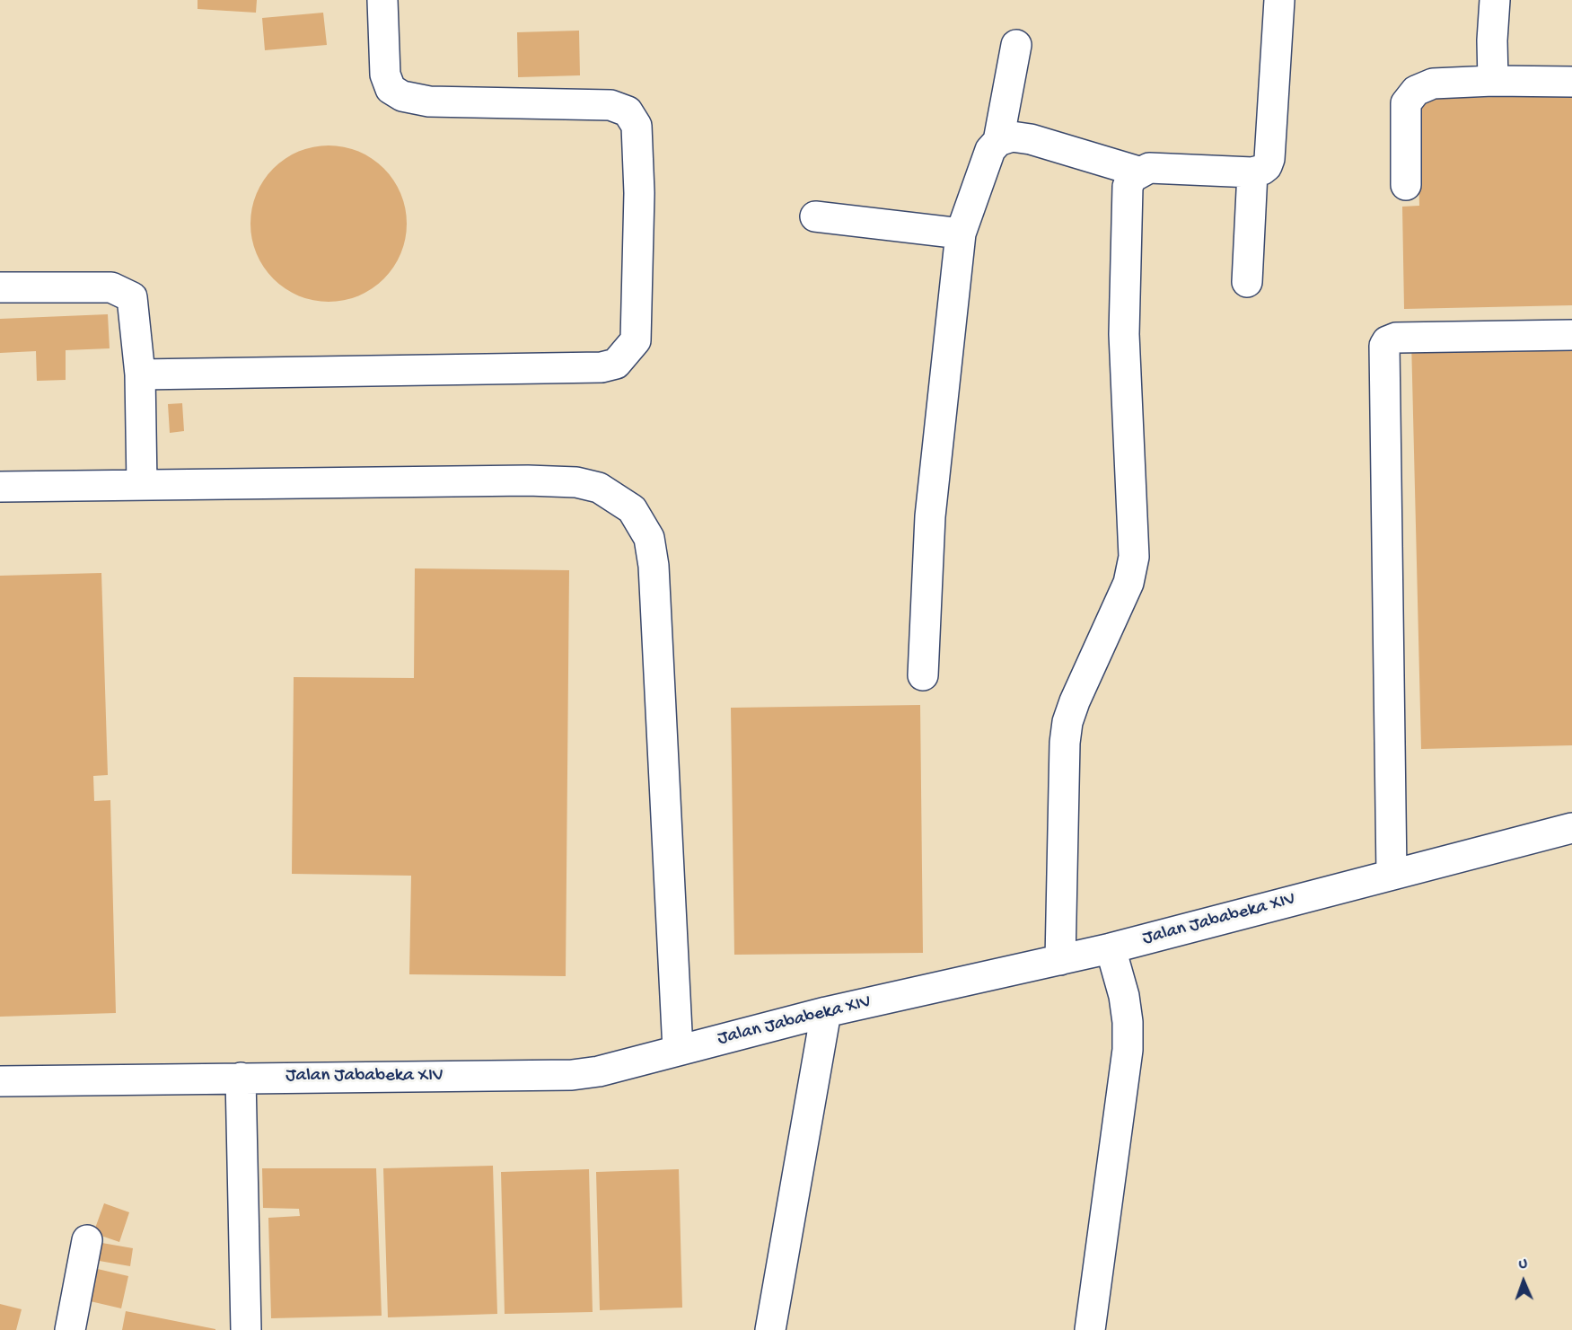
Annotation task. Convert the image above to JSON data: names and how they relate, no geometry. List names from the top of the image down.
{
  "streets": {
    "street": ["Jalan Jababeka XIV"]
  },
  "north": "top"
}
